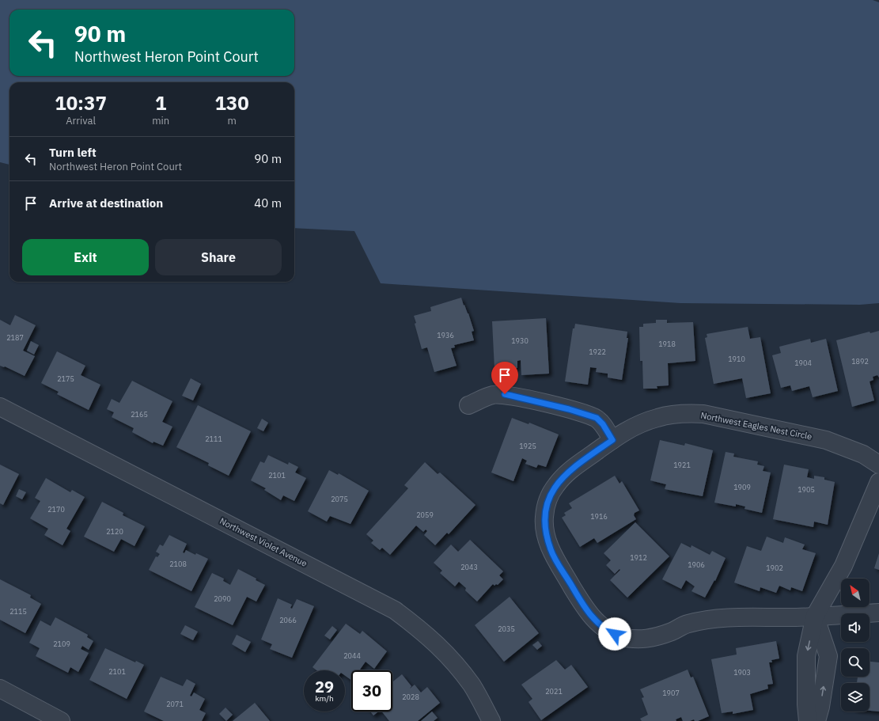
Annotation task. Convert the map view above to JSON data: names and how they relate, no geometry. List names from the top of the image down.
{
  "streets": {
    "street": ["Northwest Eagles Nest Circle", "Northwest Violet Avenue"]
  },
  "house_numbers": [
    "1936",
    "2187",
    "1930",
    "1918",
    "1922",
    "1910",
    "1892",
    "1904",
    "2175",
    "2165",
    "2111",
    "1925",
    "1921",
    "2101",
    "1909",
    "1905",
    "2075",
    "2170",
    "2059",
    "1916",
    "2120",
    "1912",
    "2108",
    "1906",
    "2043",
    "1902",
    "2090",
    "2115",
    "2066",
    "2035",
    "2109",
    "2044",
    "2101",
    "1903",
    "2021",
    "1907",
    "2028",
    "2071"
  ],
  "north": "top left",
  "page": {
    "turn": ["90 m", "Northwest Heron Point Court"],
    "eta": [
      "10:37",
      "Arrival",
      "1",
      "min",
      "130",
      "m"
    ],
    "list": [
      {
        "name": "Turn left",
        "note": "Northwest Heron Point Court",
        "value": "90 m"
      },
      {
        "name": "Arrive at destination",
        "value": "40 m"
      }
    ],
    "buttons": ["Exit", "Share"],
    "speed": "29 km/h",
    "limit": "30"
  }
}
